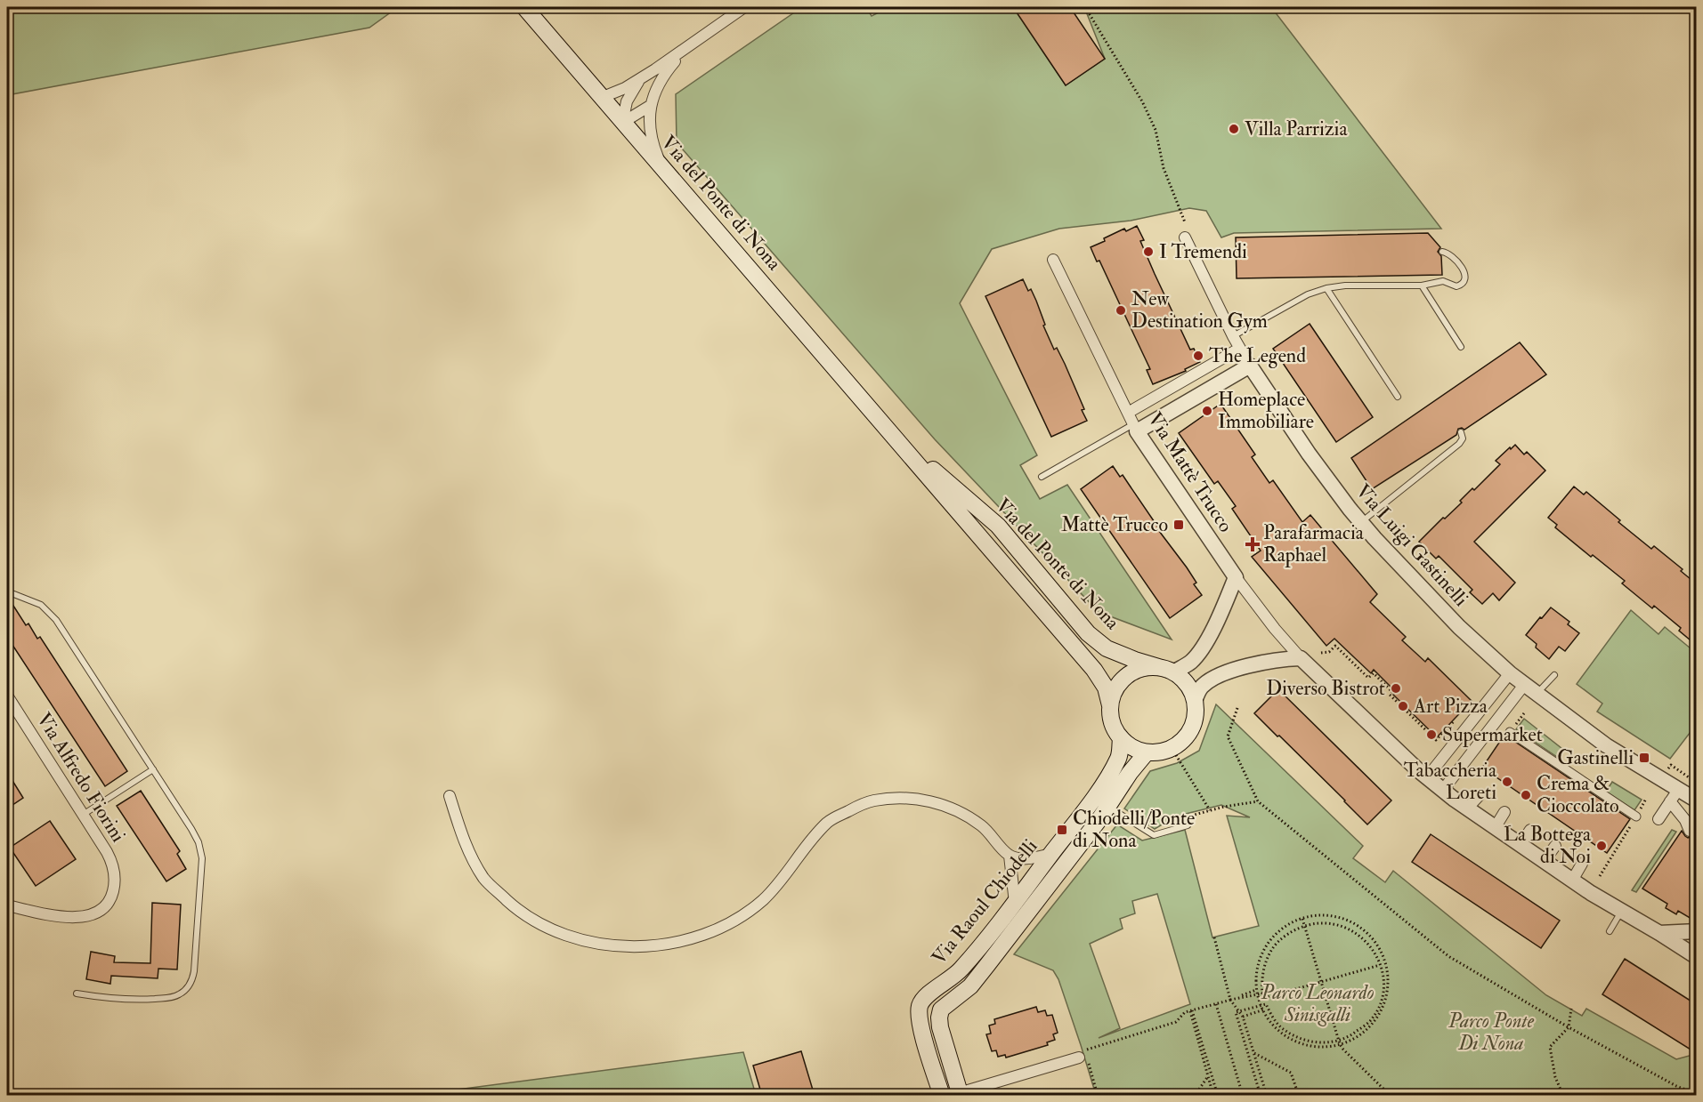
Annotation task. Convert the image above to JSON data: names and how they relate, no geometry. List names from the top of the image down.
{
  "streets": {
    "main road": ["Via del Ponte di Nona", "Via Raoul Chiodelli"],
    "street": ["Via Mattè Trucco", "Via Luigi Gastinelli", "Via Alfredo Fiorini"]
  },
  "crossings": [
    ["Via del Ponte di Nona", "Via Raoul Chiodelli"]
  ],
  "parks": ["Parco Leonardo Sinisgalli", "Parco Ponte Di Nona"],
  "places": {
    "other": [
      "Villa Parrizia",
      "I Tremendi",
      "New Destination Gym",
      "The Legend",
      "Homeplace Immobiliare",
      "Diverso Bistrot",
      "Art Pizza",
      "Supermarket",
      "Tabaccheria Loreti",
      "Crema & Cioccolato",
      "La Bottega di Noi"
    ],
    "transit": ["Mattè Trucco", "Gastinelli", "Chiodelli/Ponte di Nona"],
    "health": ["Parafarmacia Raphael"]
  }
}
